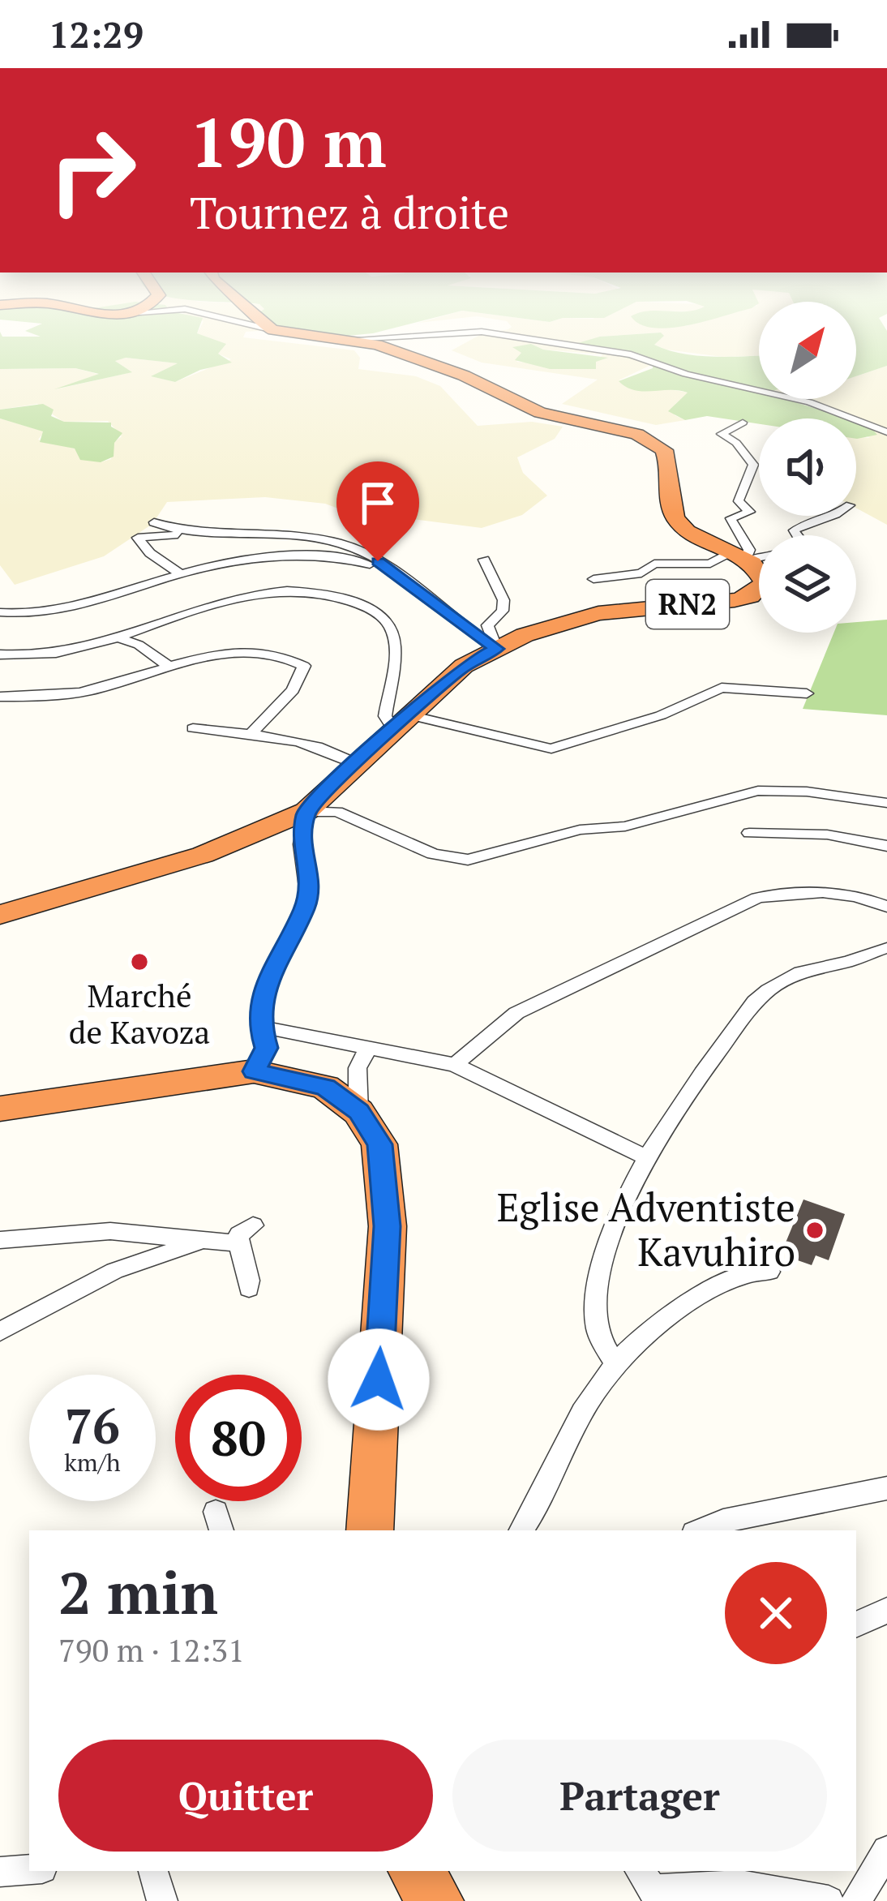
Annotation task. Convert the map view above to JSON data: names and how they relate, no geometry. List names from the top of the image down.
{
  "streets": {
    "highway": ["RN2"]
  },
  "places": ["Marché de Kavoza", "Eglise Adventiste Kavuhiro"],
  "north": "top right",
  "page": {
    "status": "12:29",
    "turn": ["190 m", "Tournez à droite"],
    "speed": "76 km/h",
    "limit": "80",
    "heading": ["2 min", "790 m · 12:31"],
    "buttons": ["Quitter", "Partager"]
  }
}
